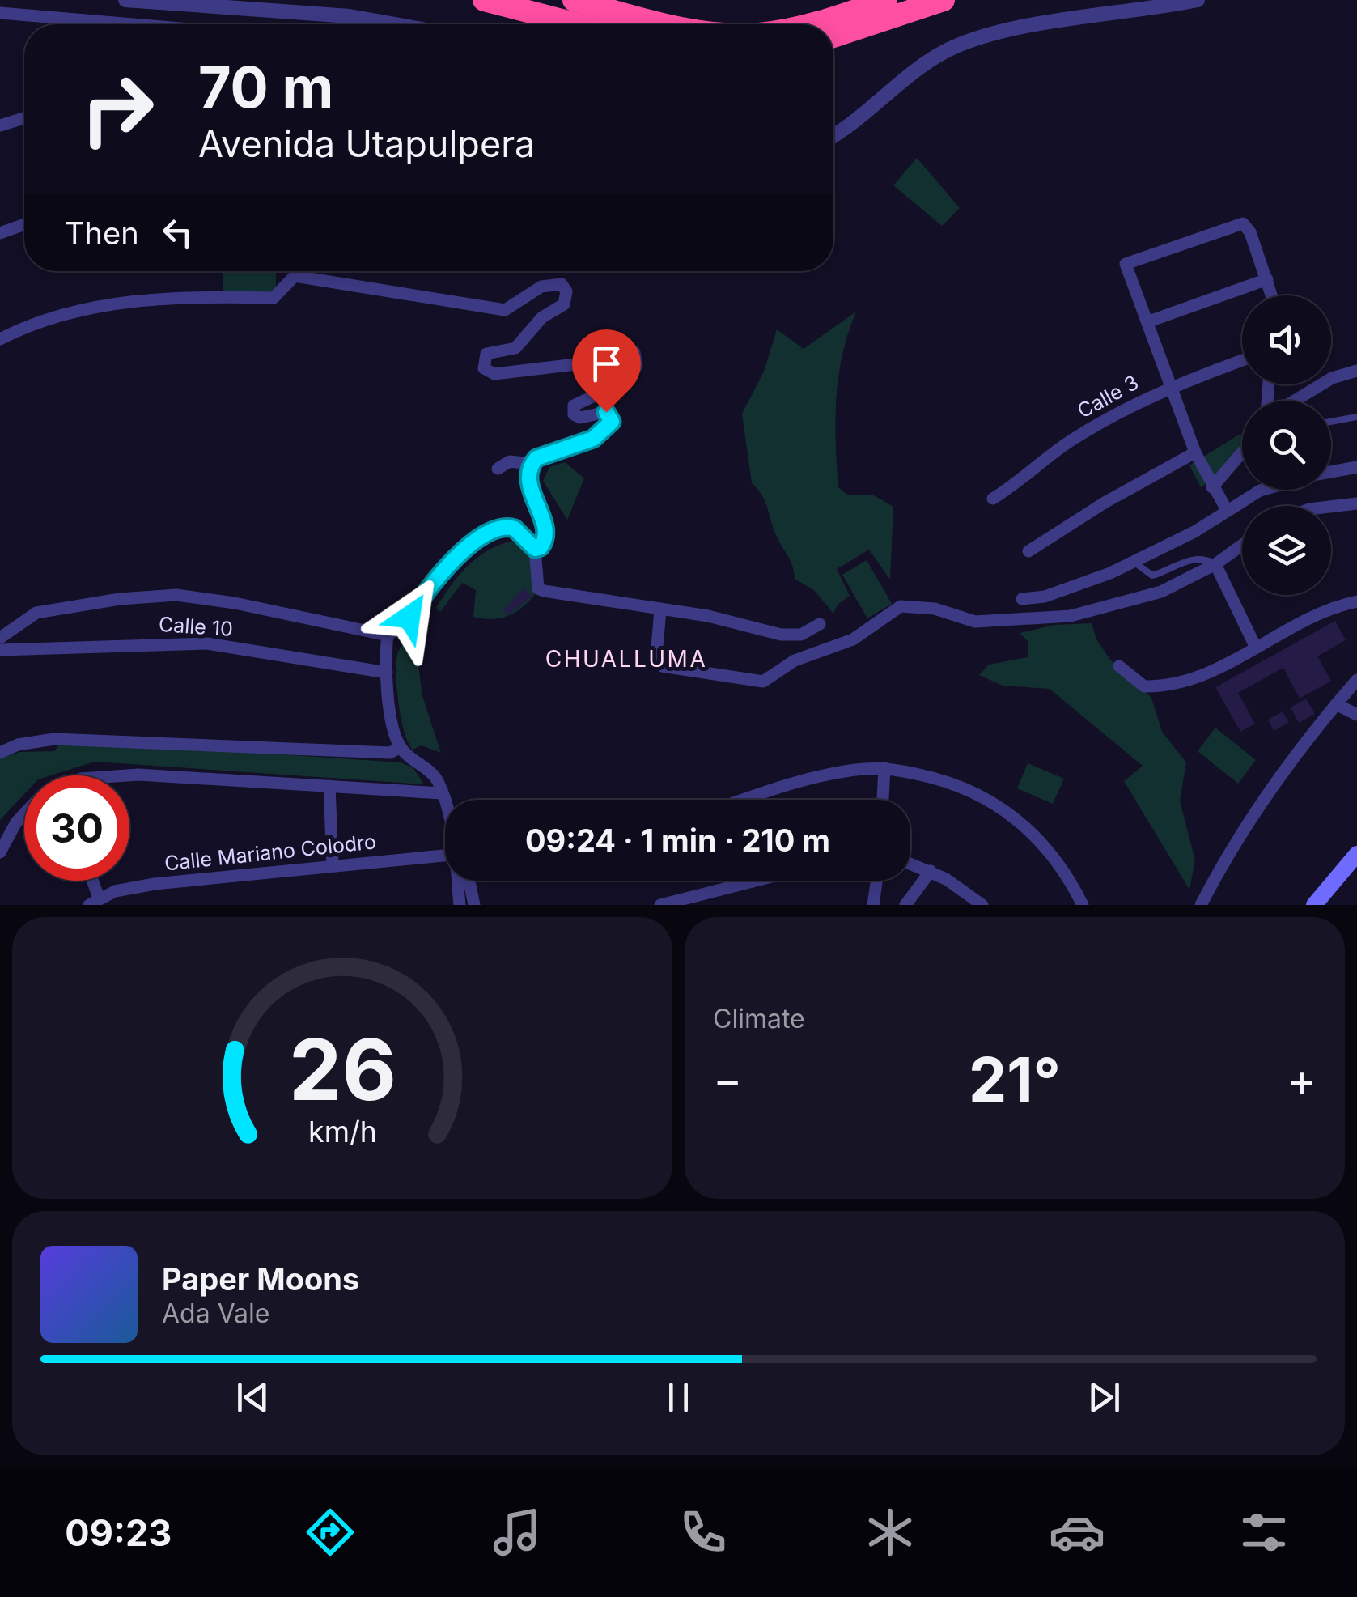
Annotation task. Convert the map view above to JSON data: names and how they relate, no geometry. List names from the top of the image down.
{
  "streets": {
    "street": ["Calle 3", "Calle 10", "Calle Mariano Colodro"]
  },
  "districts": ["CHUALLUMA"],
  "page": {
    "turn": ["70 m", "Avenida Utapulpera"],
    "then": "Then",
    "limit": "30",
    "trip": "09:24 · 1 min · 210 m",
    "tile": "Climate",
    "heat": ["−", "21°", "+"],
    "song": ["Paper Moons", "Ada Vale"],
    "tabs": "09:23",
    "gauge": ["26", "km/h"]
  }
}
